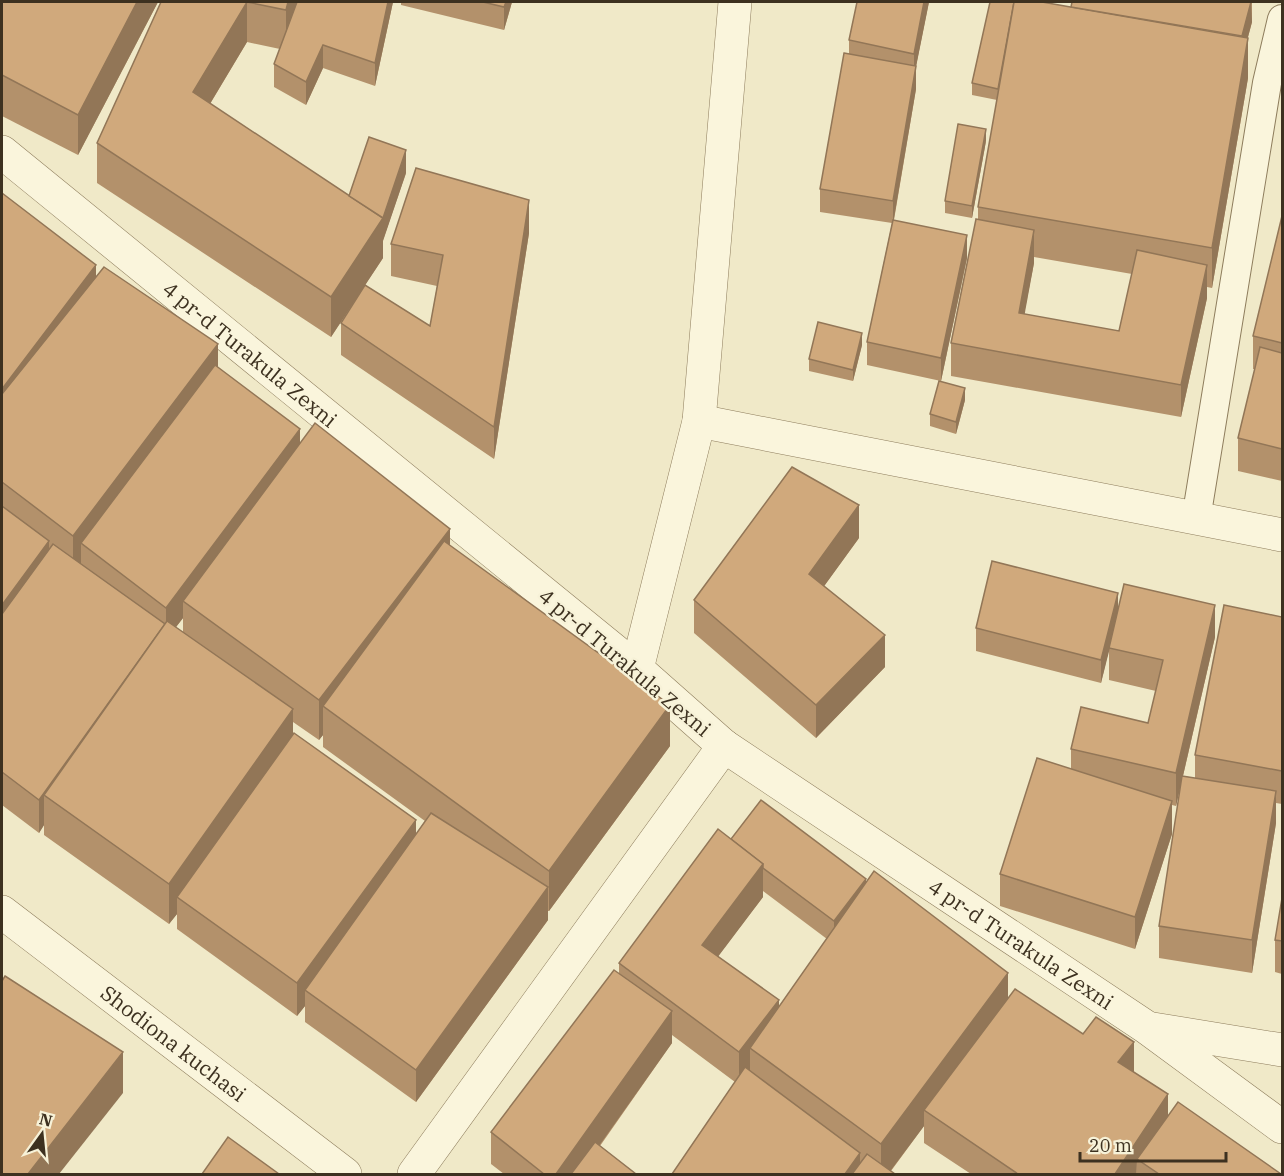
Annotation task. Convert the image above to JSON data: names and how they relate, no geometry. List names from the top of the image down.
{
  "streets": {
    "street": ["4 pr-d Turakula Zexni", "Shodiona kuchasi"]
  },
  "scale_bar": "20 m",
  "north": "top"
}
